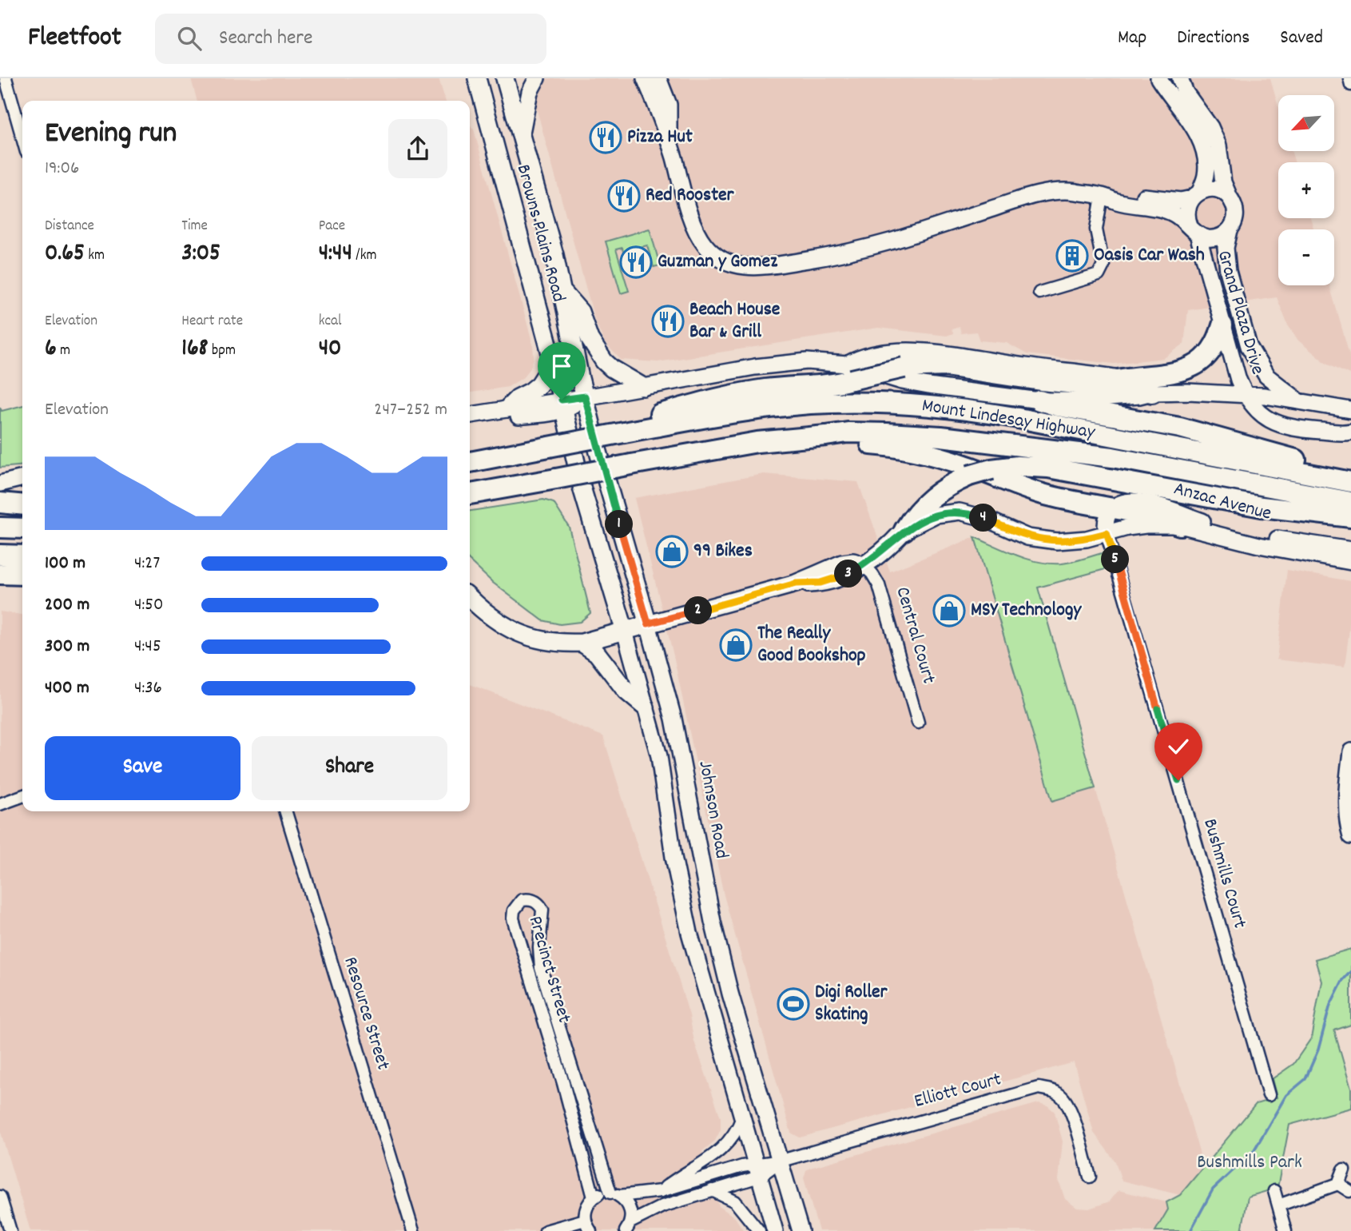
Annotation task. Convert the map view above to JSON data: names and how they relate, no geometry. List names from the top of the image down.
{
  "streets": {
    "highway": ["Mount Lindesay Highway"],
    "main road": [
      "Browns Plains Road",
      "Grand Plaza Drive",
      "Anzac Avenue",
      "Johnson Road"
    ],
    "street": [
      "Central Court",
      "Bushmills Court",
      "Precinct Street",
      "Resource Street",
      "Elliott Court"
    ]
  },
  "crossings": [
    ["Browns Plains Road", "Mount Lindesay Highway"],
    ["Browns Plains Road", "Johnson Road"],
    ["Grand Plaza Drive", "Mount Lindesay Highway"],
    ["Mount Lindesay Highway", "Johnson Road"],
    ["Anzac Avenue", "Central Court"],
    ["Anzac Avenue", "Bushmills Court"],
    ["Johnson Road", "Elliott Court"]
  ],
  "parks": ["Bushmills Park"],
  "places": {
    "restaurant": [
      "Pizza Hut",
      "Red Rooster",
      "Guzman y Gomez",
      "Beach House Bar & Grill"
    ],
    "building": ["Oasis Car Wash"],
    "shop": ["99 Bikes", "MSY Technology", "The Really Good Bookshop"],
    "sports": ["Digi Roller Skating"]
  },
  "north": "bottom left",
  "page": {
    "header": "Fleetfoot",
    "search": "Search here",
    "nav": ["Map", "Directions", "Saved"],
    "map_buttons": ["+", "−"],
    "heading": ["Evening run", "19:06"],
    "stats": [
      ["Distance", "0.65 km"],
      ["Time", "3:05"],
      ["Pace", "4:44 /km"],
      ["Elevation", "6 m"],
      ["Heart rate", "168 bpm"],
      ["kcal", "40"]
    ],
    "chart": ["Elevation", "247–252 m"],
    "pins": [
      "4",
      "1",
      "5",
      "3",
      "2"
    ],
    "list": [
      {
        "name": "100 m",
        "note": "4:27"
      },
      {
        "name": "200 m",
        "note": "4:50"
      },
      {
        "name": "300 m",
        "note": "4:45"
      },
      {
        "name": "400 m",
        "note": "4:36"
      }
    ],
    "buttons": ["Save", "Share"]
  }
}
